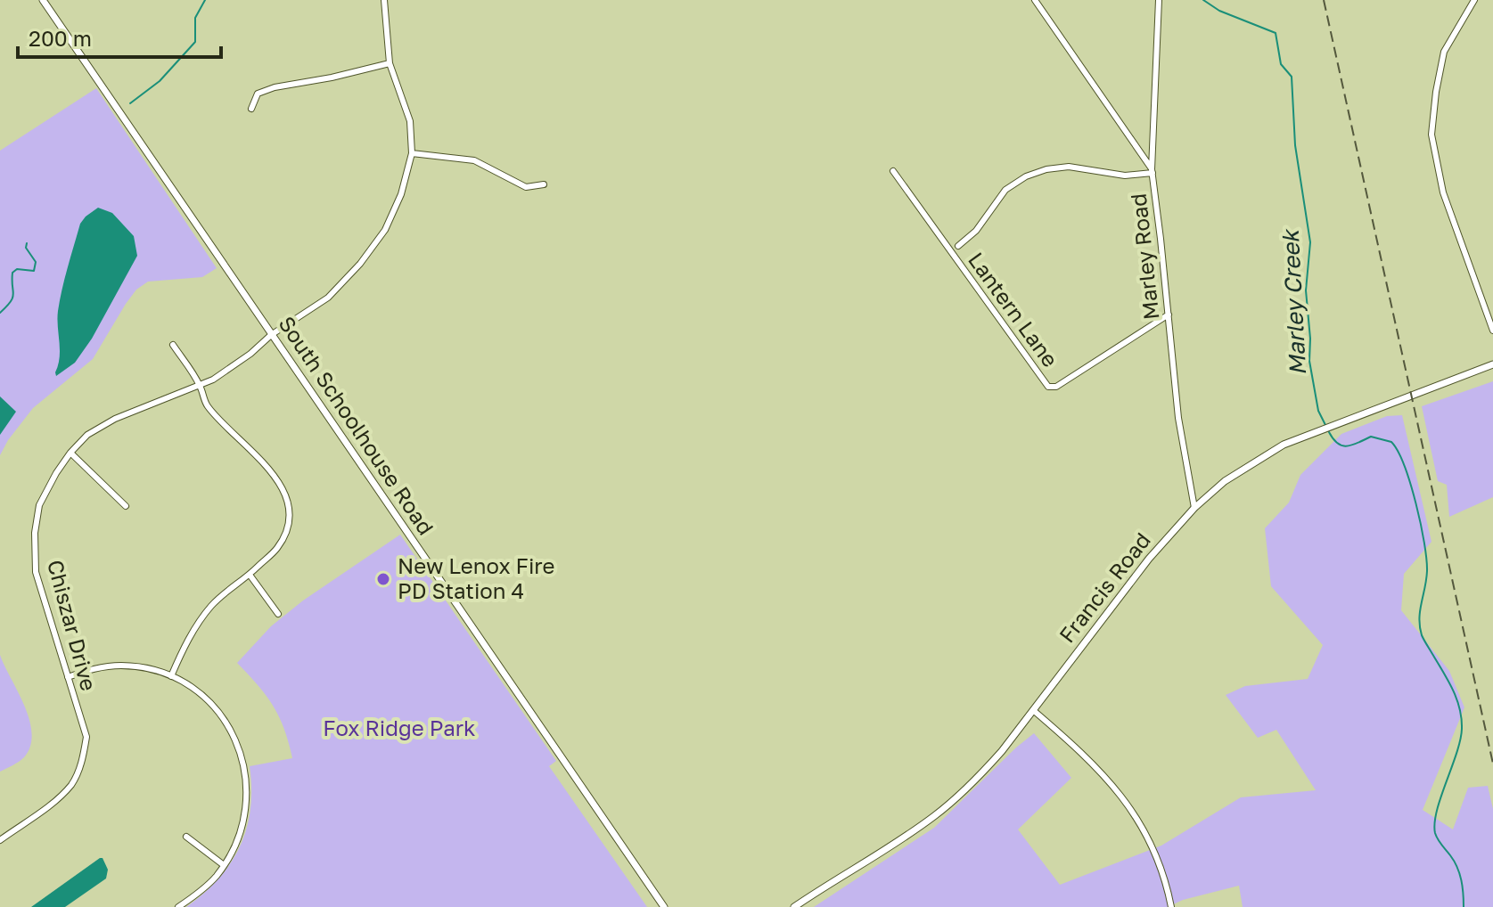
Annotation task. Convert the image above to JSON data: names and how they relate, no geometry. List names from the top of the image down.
{
  "streets": {
    "street": [
      "Marley Road",
      "Lantern Lane",
      "South Schoolhouse Road",
      "Francis Road",
      "Chiszar Drive"
    ]
  },
  "crossings": [
    ["Marley Road", "Lantern Lane"],
    ["Marley Road", "Francis Road"],
    ["South Schoolhouse Road", "Chiszar Drive"]
  ],
  "water": ["Marley Creek"],
  "parks": ["Fox Ridge Park"],
  "places": ["New Lenox Fire PD Station 4"],
  "scale_bar": "200 m"
}
